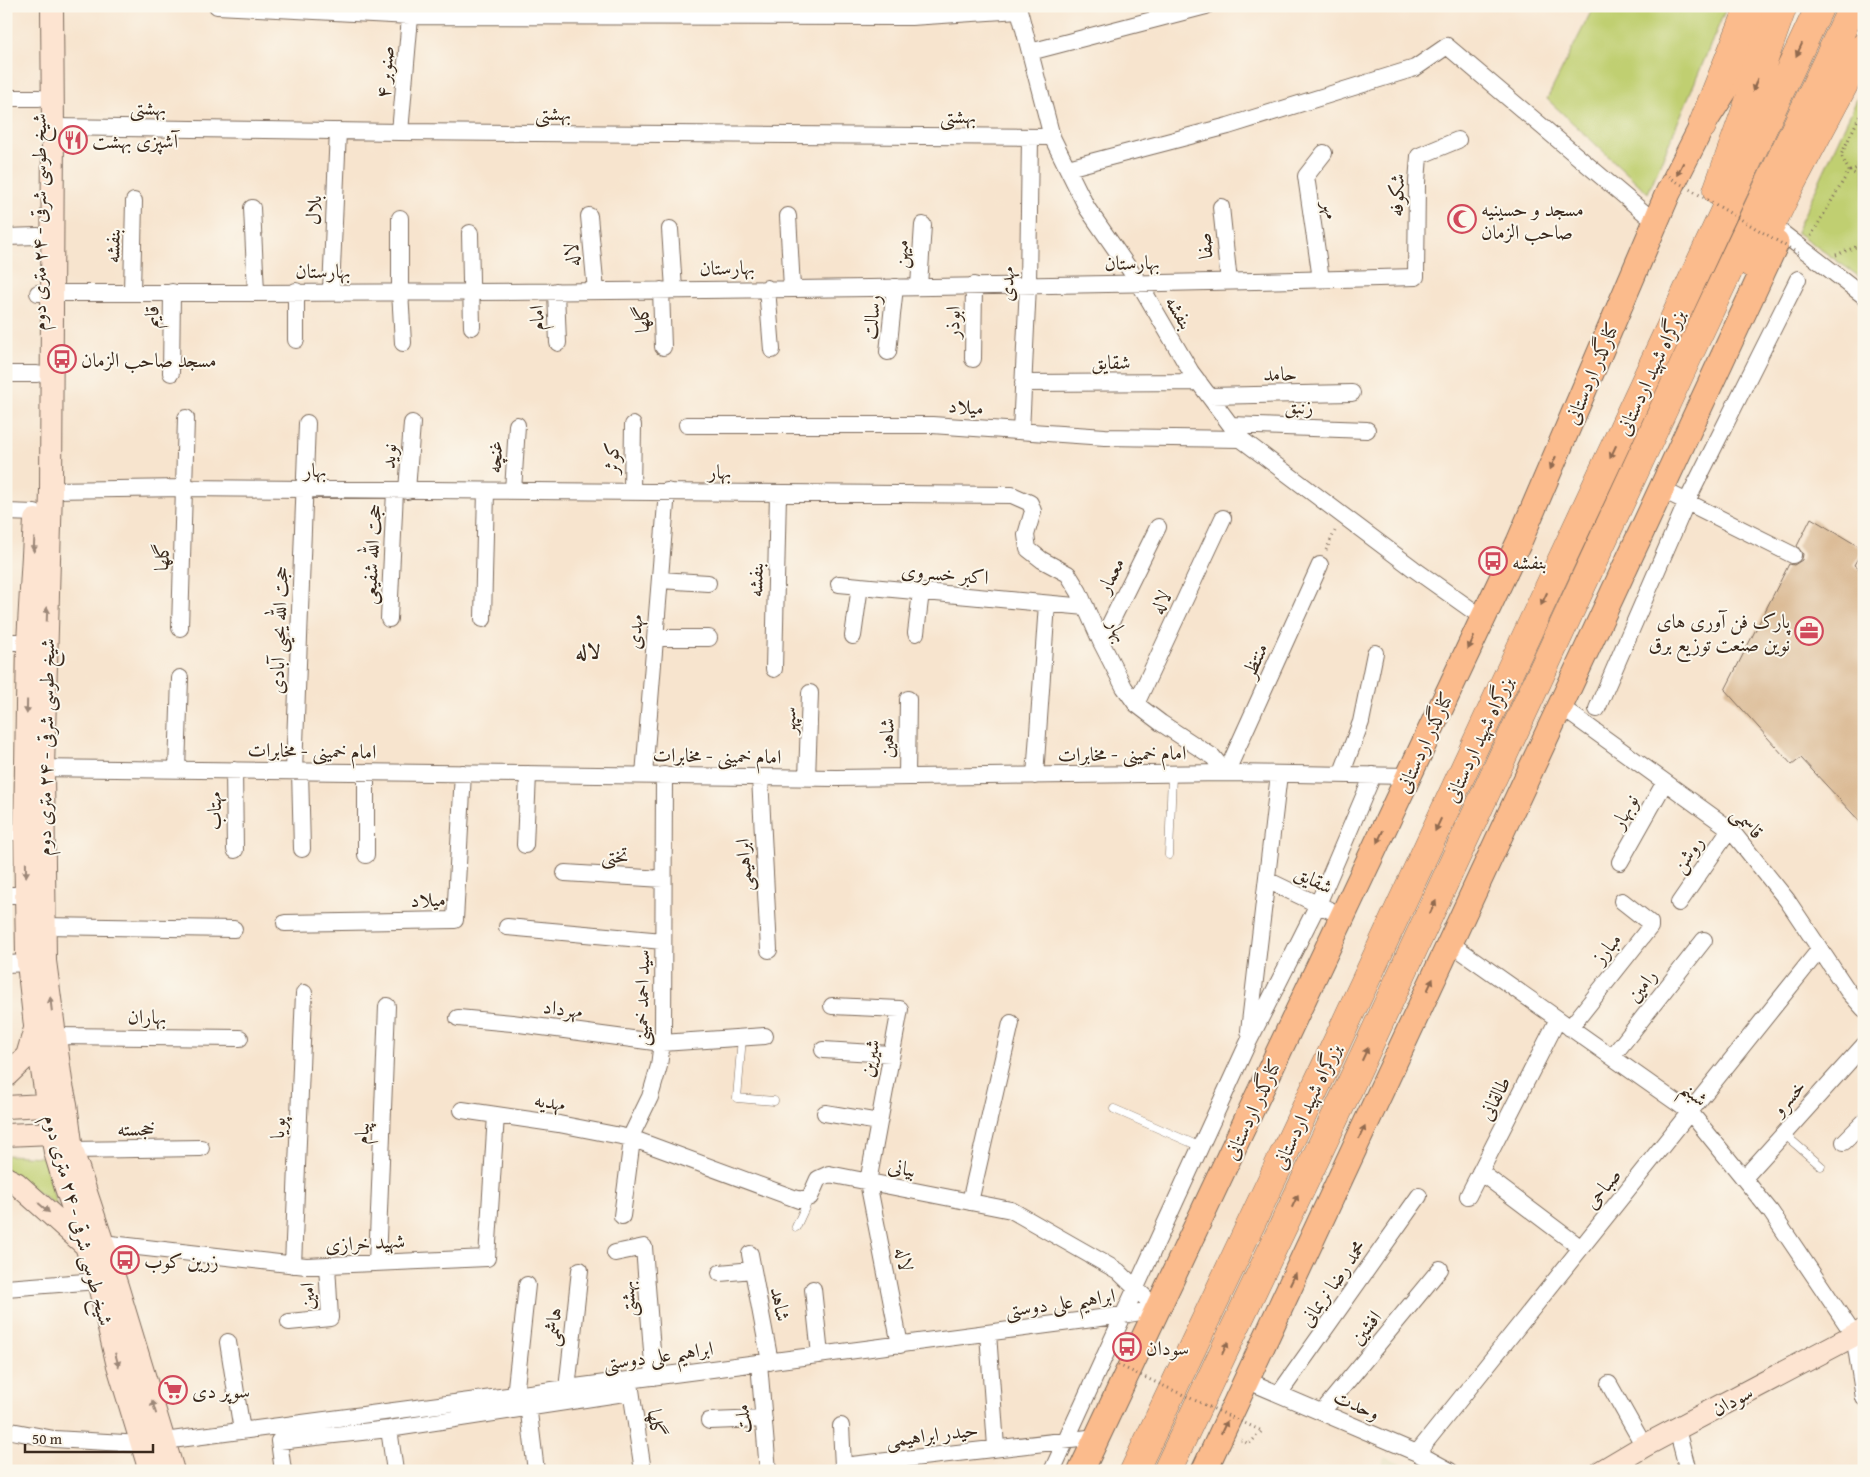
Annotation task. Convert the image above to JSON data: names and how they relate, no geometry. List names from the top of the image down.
{
  "streets": {
    "highway": ["بزرگراه شهید اردستانی", "کنارگذر اردستانی"],
    "main road": ["شیخ طوسی شرقی - ۲۴ متری دوم", "سودان"],
    "street": [
      "صنوبر ۴",
      "بهشتی",
      "شکوفه",
      "بلال",
      "مهر",
      "بنفشه",
      "صفا",
      "میهن",
      "لاله",
      "بهارستان",
      "مهدی",
      "قایم",
      "رسالت",
      "امام",
      "گلها",
      "ابوذر",
      "شقایق",
      "حامد",
      "میلاد",
      "زنبق",
      "نوید",
      "غنچه",
      "کوثر",
      "بهار",
      "حجت الله شفیعی",
      "اکبر خسروی",
      "معمار",
      "حجت الله یحیی آبادی",
      "منتظر",
      "سپهر",
      "شاهین",
      "امام خمینی - مخابرات",
      "مهتاب",
      "نوبهار",
      "قاسمی",
      "روشن",
      "تختی",
      "ابراهیمی",
      "مبارز",
      "رامین",
      "سید احمد خمینی",
      "مهرداد",
      "بهاران",
      "شیرین",
      "شبنم",
      "خسرو",
      "طالقانی",
      "مهدیه",
      "خجسته",
      "پویا",
      "پیام",
      "بیانی",
      "صباحی",
      "شهید خرازی",
      "محمد رضا نریمانی",
      "امین",
      "ابراهیم علی دوستی",
      "شاهد",
      "هاشمی",
      "افشین",
      "وحدت",
      "ملت",
      "حیدر ابراهیمی"
    ]
  },
  "crossings": [
    ["صنوبر ۴", "بهشتی"],
    ["بهشتی", "بلال"],
    ["بهشتی", "شیخ طوسی شرقی - ۲۴ متری دوم"],
    ["بهشتی", "بنفشه"],
    ["بهشتی", "مهدی"],
    ["بهشتی", "ابراهیم علی دوستی"],
    ["شکوفه", "بهارستان"],
    ["بلال", "بهارستان"],
    ["مهر", "بهارستان"],
    ["شیخ طوسی شرقی - ۲۴ متری دوم", "بهارستان"],
    ["شیخ طوسی شرقی - ۲۴ متری دوم", "بهار"],
    ["شیخ طوسی شرقی - ۲۴ متری دوم", "امام خمینی - مخابرات"],
    ["شیخ طوسی شرقی - ۲۴ متری دوم", "بهاران"],
    ["شیخ طوسی شرقی - ۲۴ متری دوم", "خجسته"],
    ["شیخ طوسی شرقی - ۲۴ متری دوم", "شهید خرازی"],
    ["شیخ طوسی شرقی - ۲۴ متری دوم", "ابراهیم علی دوستی"],
    ["بنفشه", "بهارستان"],
    ["بنفشه", "شقایق"],
    ["بنفشه", "حامد"],
    ["بنفشه", "کنارگذر اردستانی"],
    ["بنفشه", "میلاد"],
    ["بنفشه", "زنبق"],
    ["بنفشه", "بهار"],
    ["صفا", "بهارستان"],
    ["میهن", "بهارستان"],
    ["لاله", "بهارستان"],
    ["لاله", "بهار"],
    ["لاله", "شیرین"],
    ["لاله", "بیانی"],
    ["لاله", "ابراهیم علی دوستی"],
    ["بهارستان", "مهدی"],
    ["بهارستان", "قایم"],
    ["بهارستان", "رسالت"],
    ["بهارستان", "امام"],
    ["بهارستان", "گلها"],
    ["بهارستان", "ابوذر"],
    ["مهدی", "شقایق"],
    ["مهدی", "میلاد"],
    ["مهدی", "بهار"],
    ["مهدی", "امام خمینی - مخابرات"],
    ["گلها", "بهار"],
    ["گلها", "ابراهیم علی دوستی"],
    ["شقایق", "کنارگذر اردستانی"],
    ["کنارگذر اردستانی", "امام خمینی - مخابرات"],
    ["کنارگذر اردستانی", "بیانی"],
    ["کنارگذر اردستانی", "ابراهیم علی دوستی"],
    ["کنارگذر اردستانی", "حیدر ابراهیمی"],
    ["میلاد", "امام خمینی - مخابرات"],
    ["نوید", "بهار"],
    ["نوید", "حجت الله شفیعی"],
    ["غنچه", "بهار"],
    ["کوثر", "بهار"],
    ["بهار", "حجت الله شفیعی"],
    ["بهار", "اکبر خسروی"],
    ["بهار", "معمار"],
    ["بهار", "حجت الله یحیی آبادی"],
    ["بهار", "منتظر"],
    ["بهار", "امام خمینی - مخابرات"],
    ["حجت الله یحیی آبادی", "امام خمینی - مخابرات"],
    ["منتظر", "امام خمینی - مخابرات"],
    ["سپهر", "امام خمینی - مخابرات"],
    ["شاهین", "امام خمینی - مخابرات"],
    ["امام خمینی - مخابرات", "مهتاب"],
    ["امام خمینی - مخابرات", "ابراهیمی"],
    ["امام خمینی - مخابرات", "سید احمد خمینی"],
    ["نوبهار", "قاسمی"],
    ["قاسمی", "روشن"],
    ["قاسمی", "صباحی"],
    ["تختی", "سید احمد خمینی"],
    ["مبارز", "شبنم"],
    ["مبارز", "طالقانی"],
    ["رامین", "شبنم"],
    ["سید احمد خمینی", "مهرداد"],
    ["سید احمد خمینی", "مهدیه"],
    ["شیرین", "بیانی"],
    ["شبنم", "خسرو"],
    ["شبنم", "طالقانی"],
    ["شبنم", "صباحی"],
    ["شبنم", "سودان"],
    ["مهدیه", "شهید خرازی"],
    ["پویا", "شهید خرازی"],
    ["پیام", "شهید خرازی"],
    ["بیانی", "ابراهیم علی دوستی"],
    ["صباحی", "وحدت"],
    ["شهید خرازی", "امین"],
    ["محمد رضا نریمانی", "وحدت"],
    ["ابراهیم علی دوستی", "شاهد"],
    ["ابراهیم علی دوستی", "هاشمی"],
    ["ابراهیم علی دوستی", "ملت"],
    ["شاهد", "ملت"],
    ["افشین", "وحدت"]
  ],
  "districts": ["لاله"],
  "places": {
    "restaurant": ["آشپزی بهشت"],
    "mosque": ["مسجد و حسینیه صاحب الزمان"],
    "bus stop": [
      "مسجد صاحب الزمان",
      "بنفشه",
      "زرین کوب",
      "سودان"
    ],
    "office": ["پارک فن آوری های نوین صنعت توزیع برق"],
    "supermarket": ["سوپر دی"]
  },
  "scale_bar": "50 m"
}
